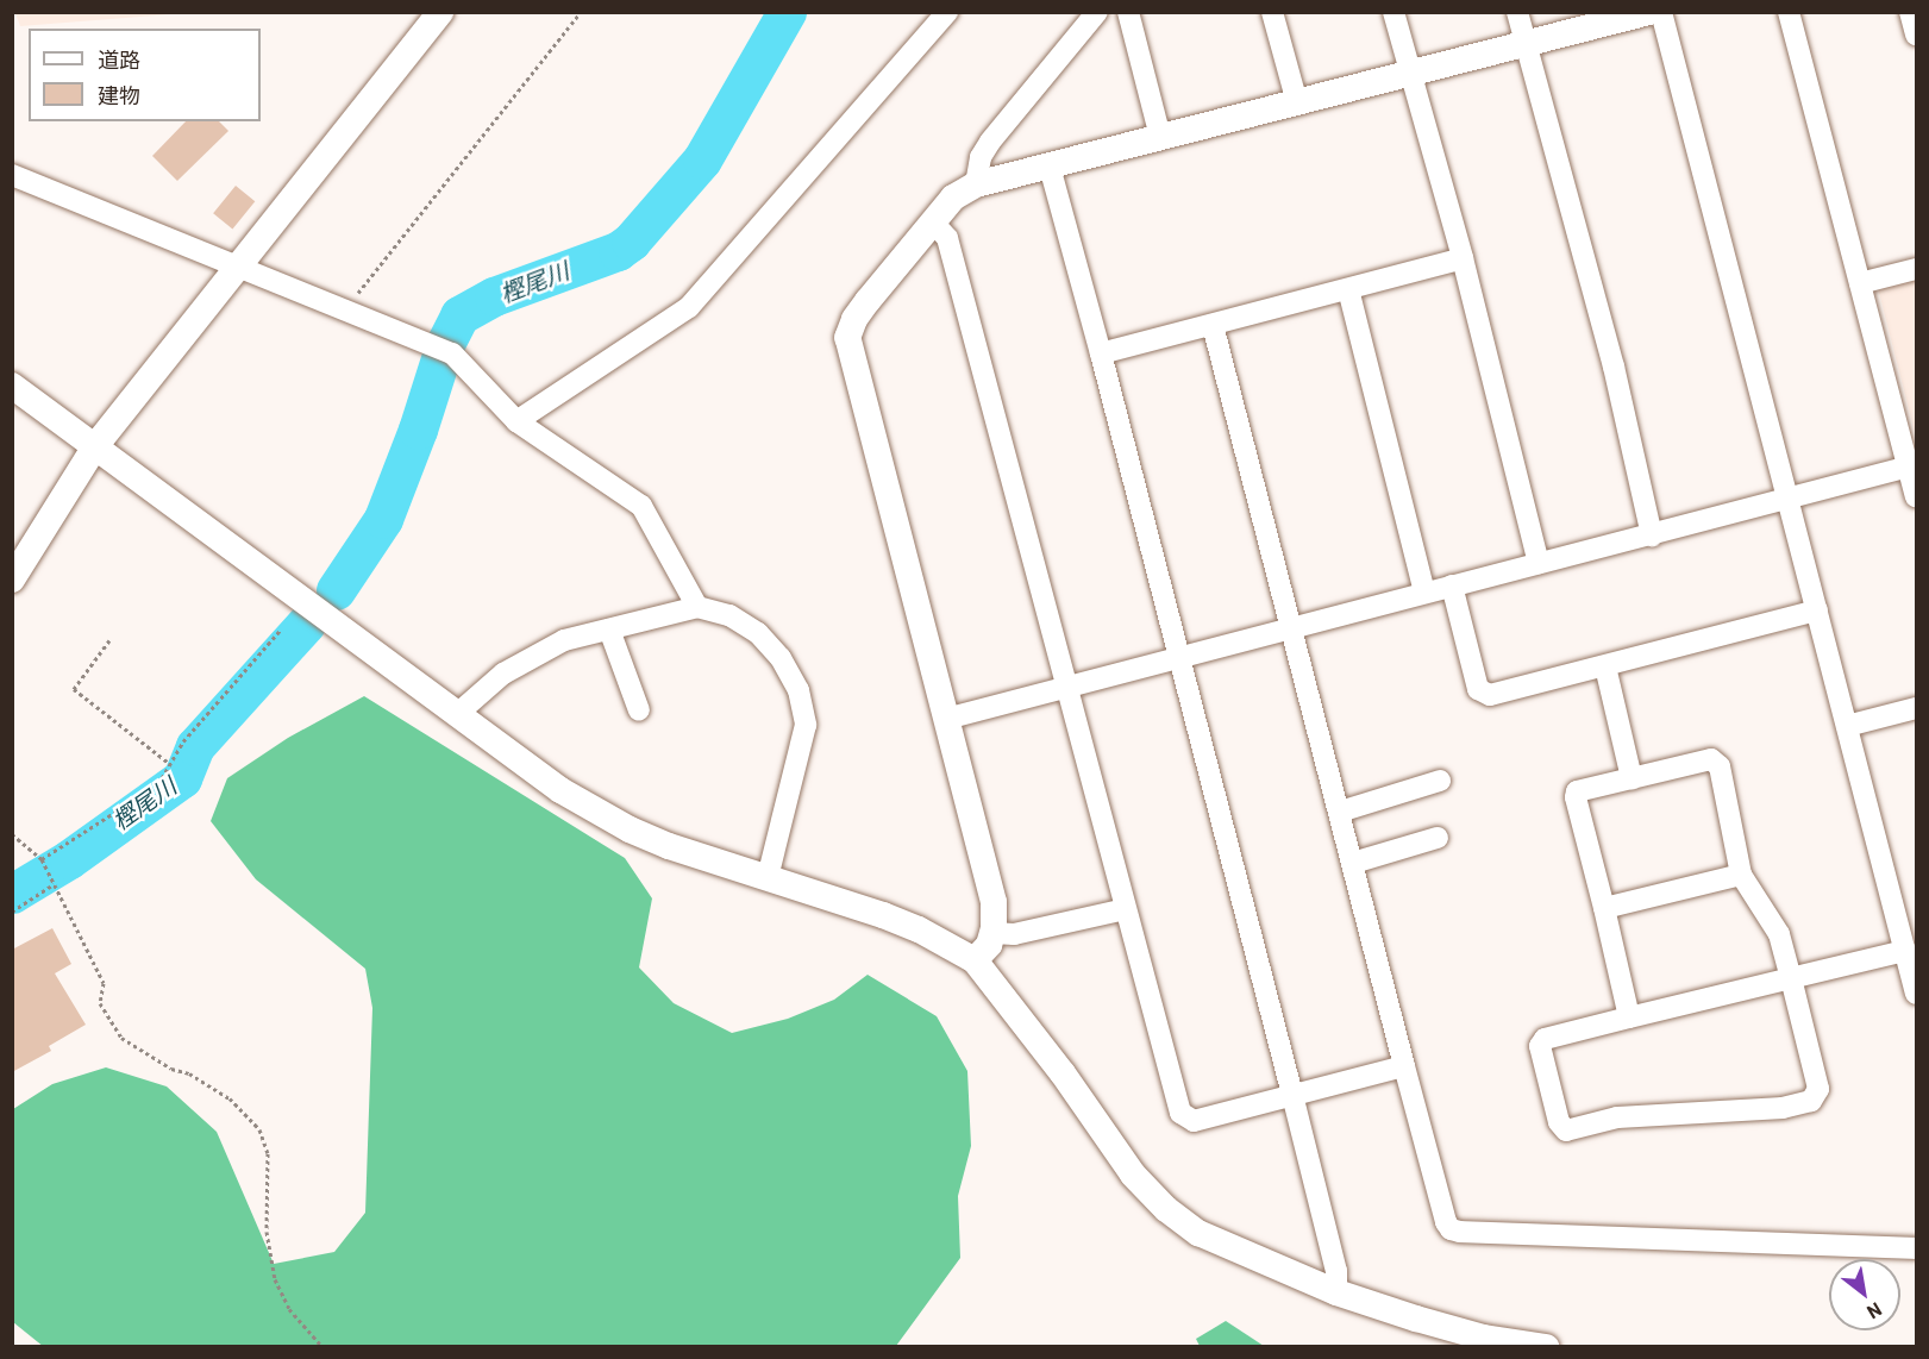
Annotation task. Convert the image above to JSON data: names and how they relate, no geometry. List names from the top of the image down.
{
  "water": ["樫尾川"],
  "legend": ["道路", "建物"],
  "north": "bottom right"
}
